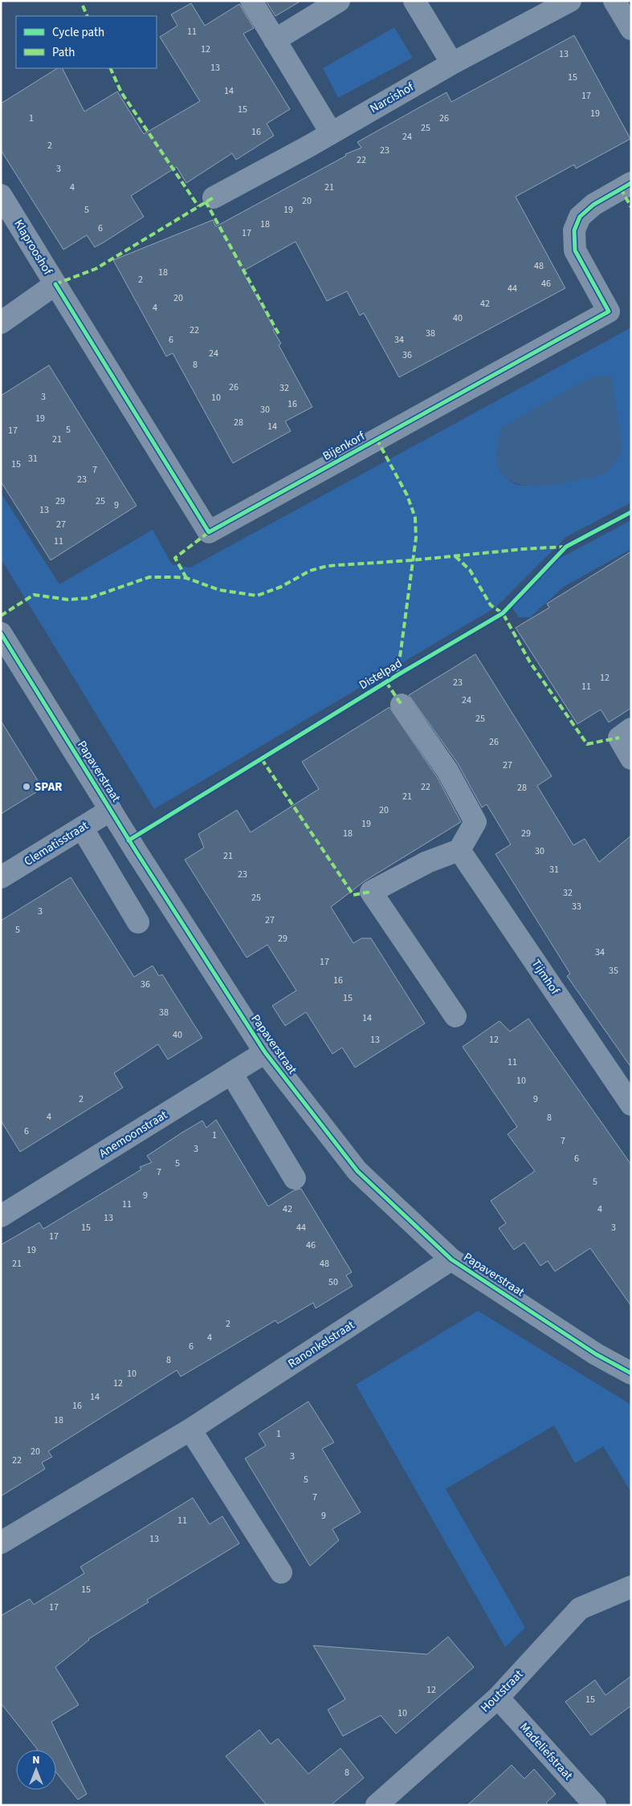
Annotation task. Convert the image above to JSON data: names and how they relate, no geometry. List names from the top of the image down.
{
  "streets": {
    "street": [
      "Narcishof",
      "Klaprooshof",
      "Bijenkorf",
      "Papaverstraat",
      "Clematisstraat",
      "Tijmhof",
      "Anemoonstraat",
      "Ranonkelstraat",
      "Houtstraat",
      "Madeliefstraat"
    ],
    "cycle path": ["Distelpad"]
  },
  "crossings": [
    ["Klaprooshof", "Bijenkorf"],
    ["Papaverstraat", "Clematisstraat"],
    ["Papaverstraat", "Anemoonstraat"],
    ["Papaverstraat", "Ranonkelstraat"],
    ["Houtstraat", "Madeliefstraat"]
  ],
  "places": ["SPAR"],
  "house_numbers": [
    "11",
    "12",
    "13",
    "13",
    "15",
    "14",
    "17",
    "15",
    "19",
    "1",
    "26",
    "25",
    "16",
    "24",
    "2",
    "23",
    "22",
    "3",
    "4",
    "21",
    "20",
    "5",
    "19",
    "18",
    "6",
    "17",
    "48",
    "18",
    "2",
    "46",
    "44",
    "20",
    "42",
    "4",
    "40",
    "22",
    "38",
    "6",
    "34",
    "24",
    "36",
    "8",
    "26",
    "32",
    "3",
    "10",
    "16",
    "30",
    "19",
    "28",
    "14",
    "5",
    "17",
    "21",
    "31",
    "15",
    "7",
    "23",
    "29",
    "25",
    "9",
    "13",
    "27",
    "11",
    "12",
    "23",
    "11",
    "24",
    "25",
    "26",
    "27",
    "22",
    "28",
    "21",
    "20",
    "19",
    "18",
    "29",
    "30",
    "21",
    "31",
    "23",
    "32",
    "25",
    "33",
    "3",
    "27",
    "5",
    "29",
    "34",
    "17",
    "35",
    "16",
    "36",
    "15",
    "38",
    "14",
    "40",
    "13",
    "12",
    "11",
    "10",
    "2",
    "9",
    "4",
    "8",
    "6",
    "1",
    "7",
    "3",
    "6",
    "5",
    "7",
    "5",
    "9",
    "11",
    "42",
    "4",
    "13",
    "15",
    "44",
    "3",
    "17",
    "46",
    "19",
    "21",
    "48",
    "50",
    "2",
    "4",
    "6",
    "8",
    "10",
    "12",
    "14",
    "16",
    "18",
    "1",
    "20",
    "3",
    "22",
    "5",
    "7",
    "9",
    "11",
    "13",
    "15",
    "17",
    "12",
    "15",
    "10",
    "8"
  ],
  "legend": ["Cycle path", "Path"],
  "north": "top"
}
